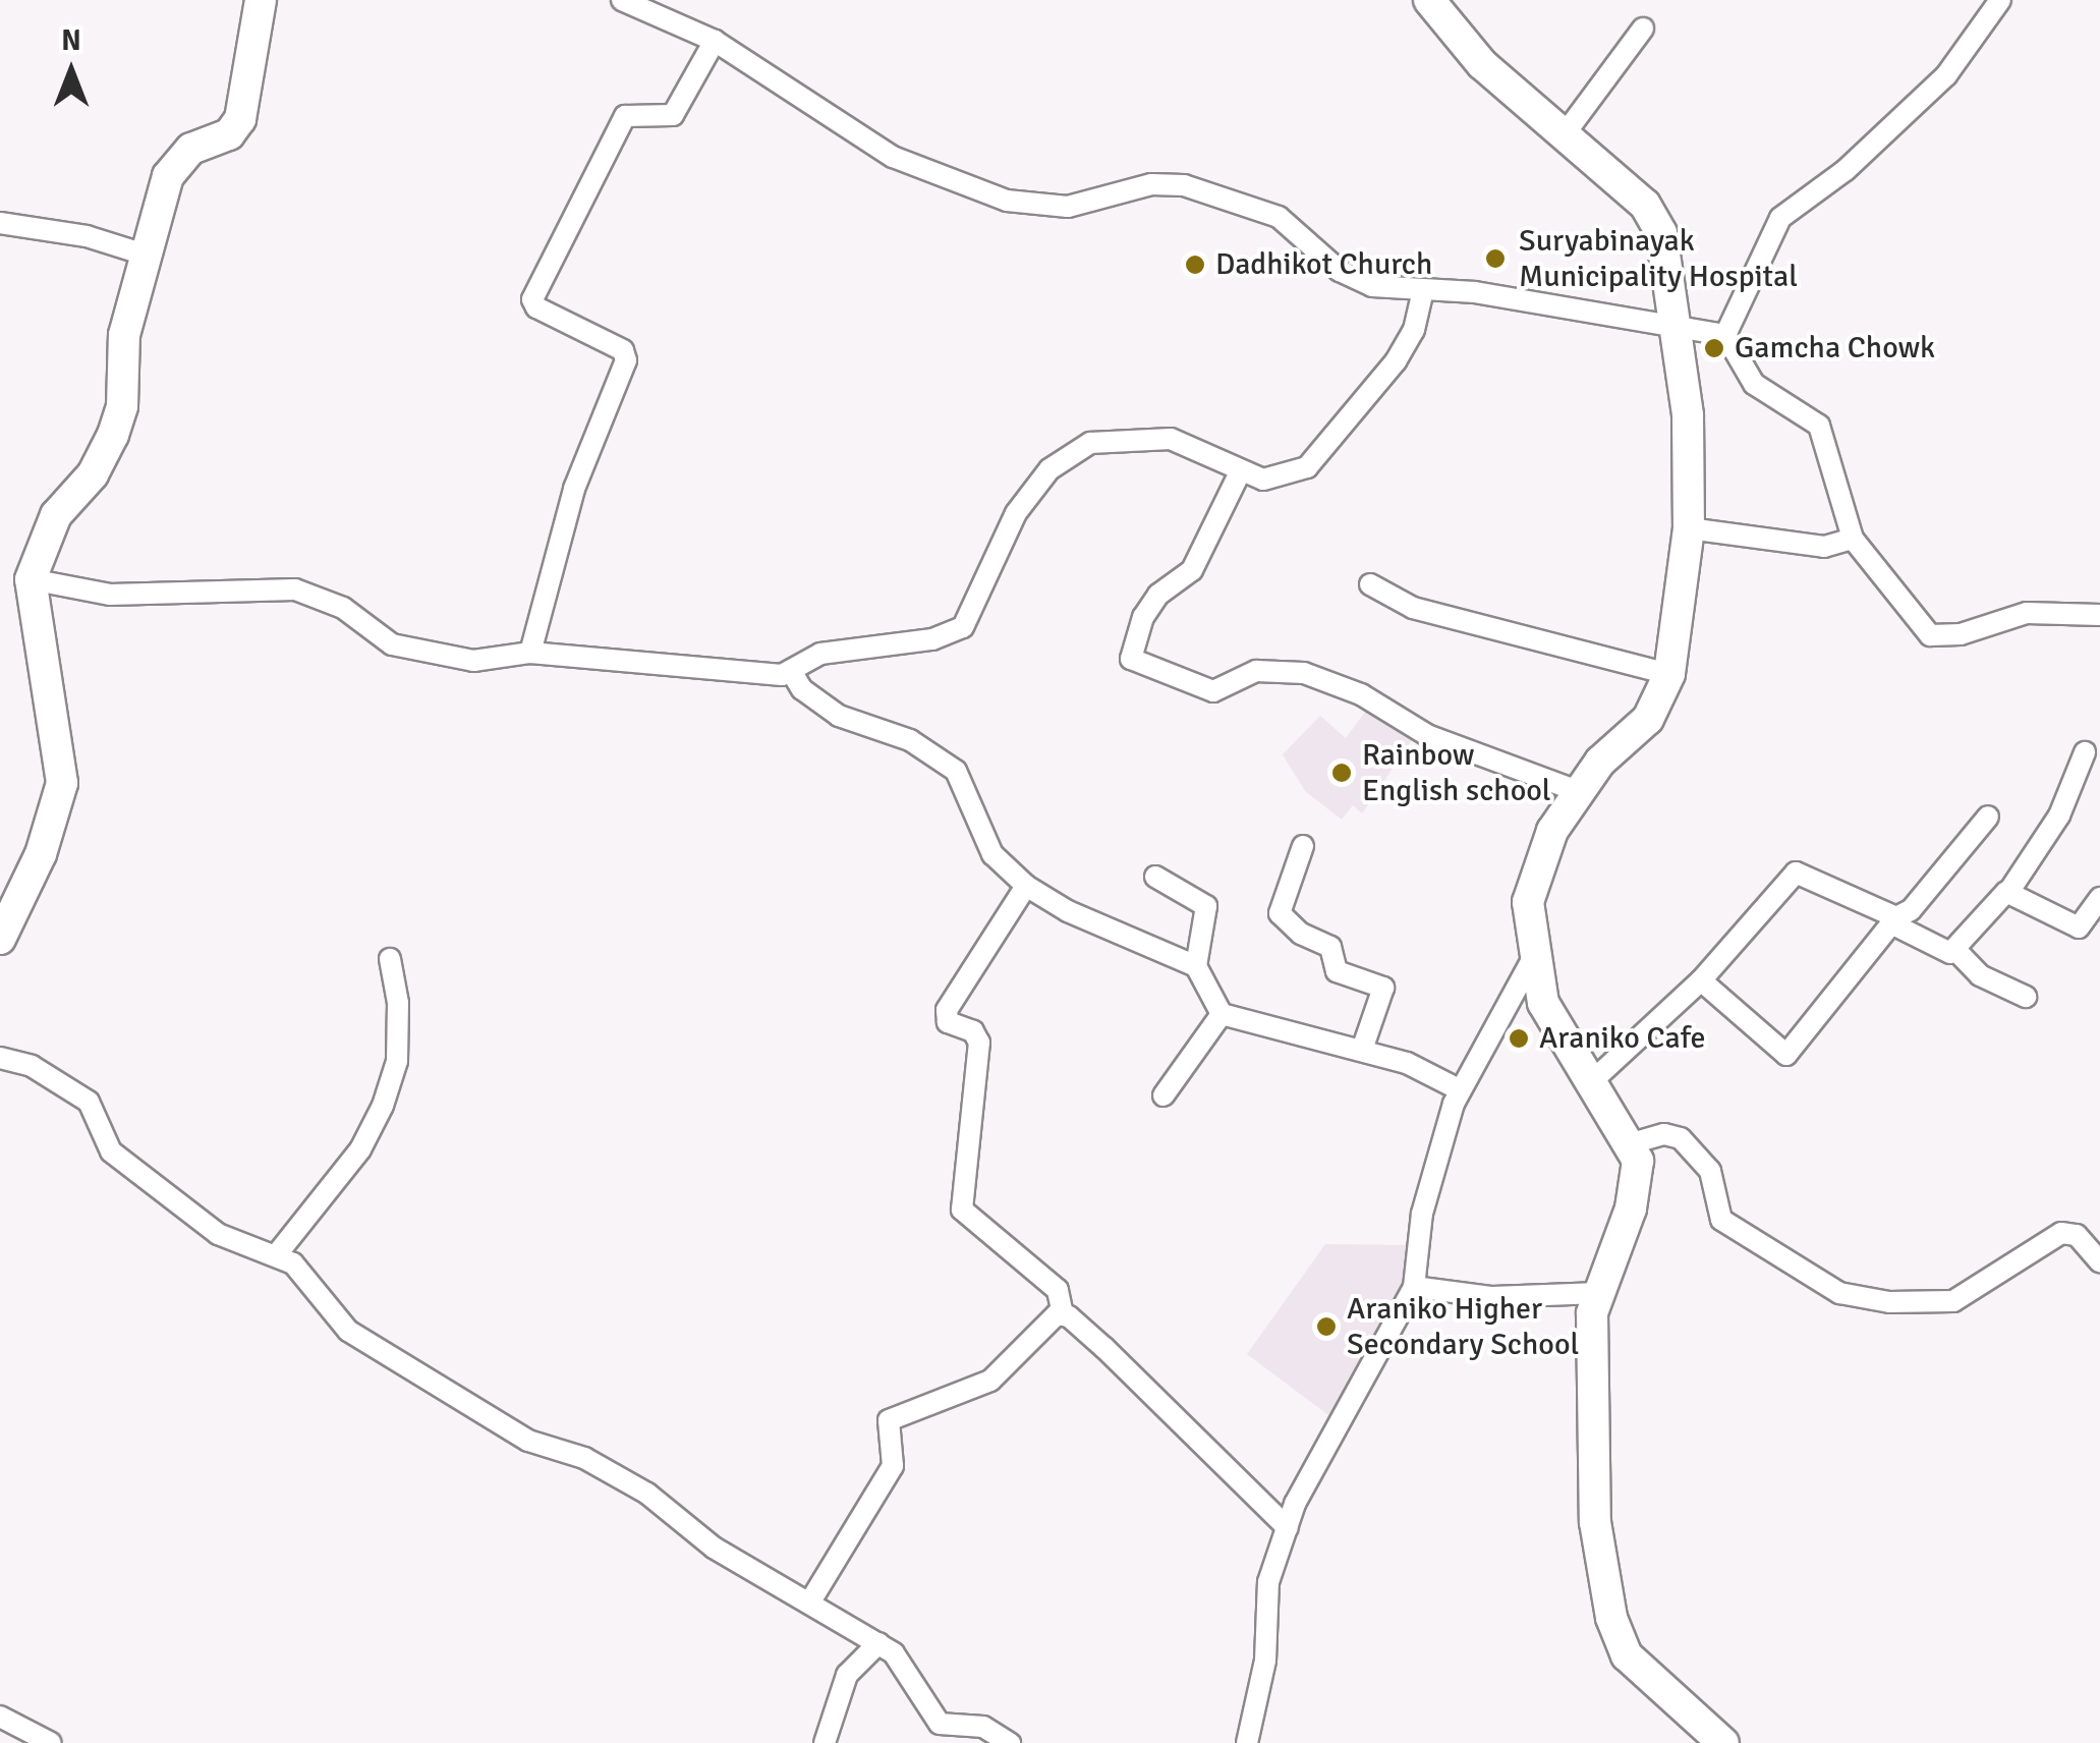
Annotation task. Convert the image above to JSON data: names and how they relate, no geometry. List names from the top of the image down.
{
  "places": [
    "Suryabinayak Municipality Hospital",
    "Dadhikot Church",
    "Gamcha Chowk",
    "Rainbow English school",
    "Araniko Cafe",
    "Araniko Higher Secondary School"
  ],
  "north": "top"
}
